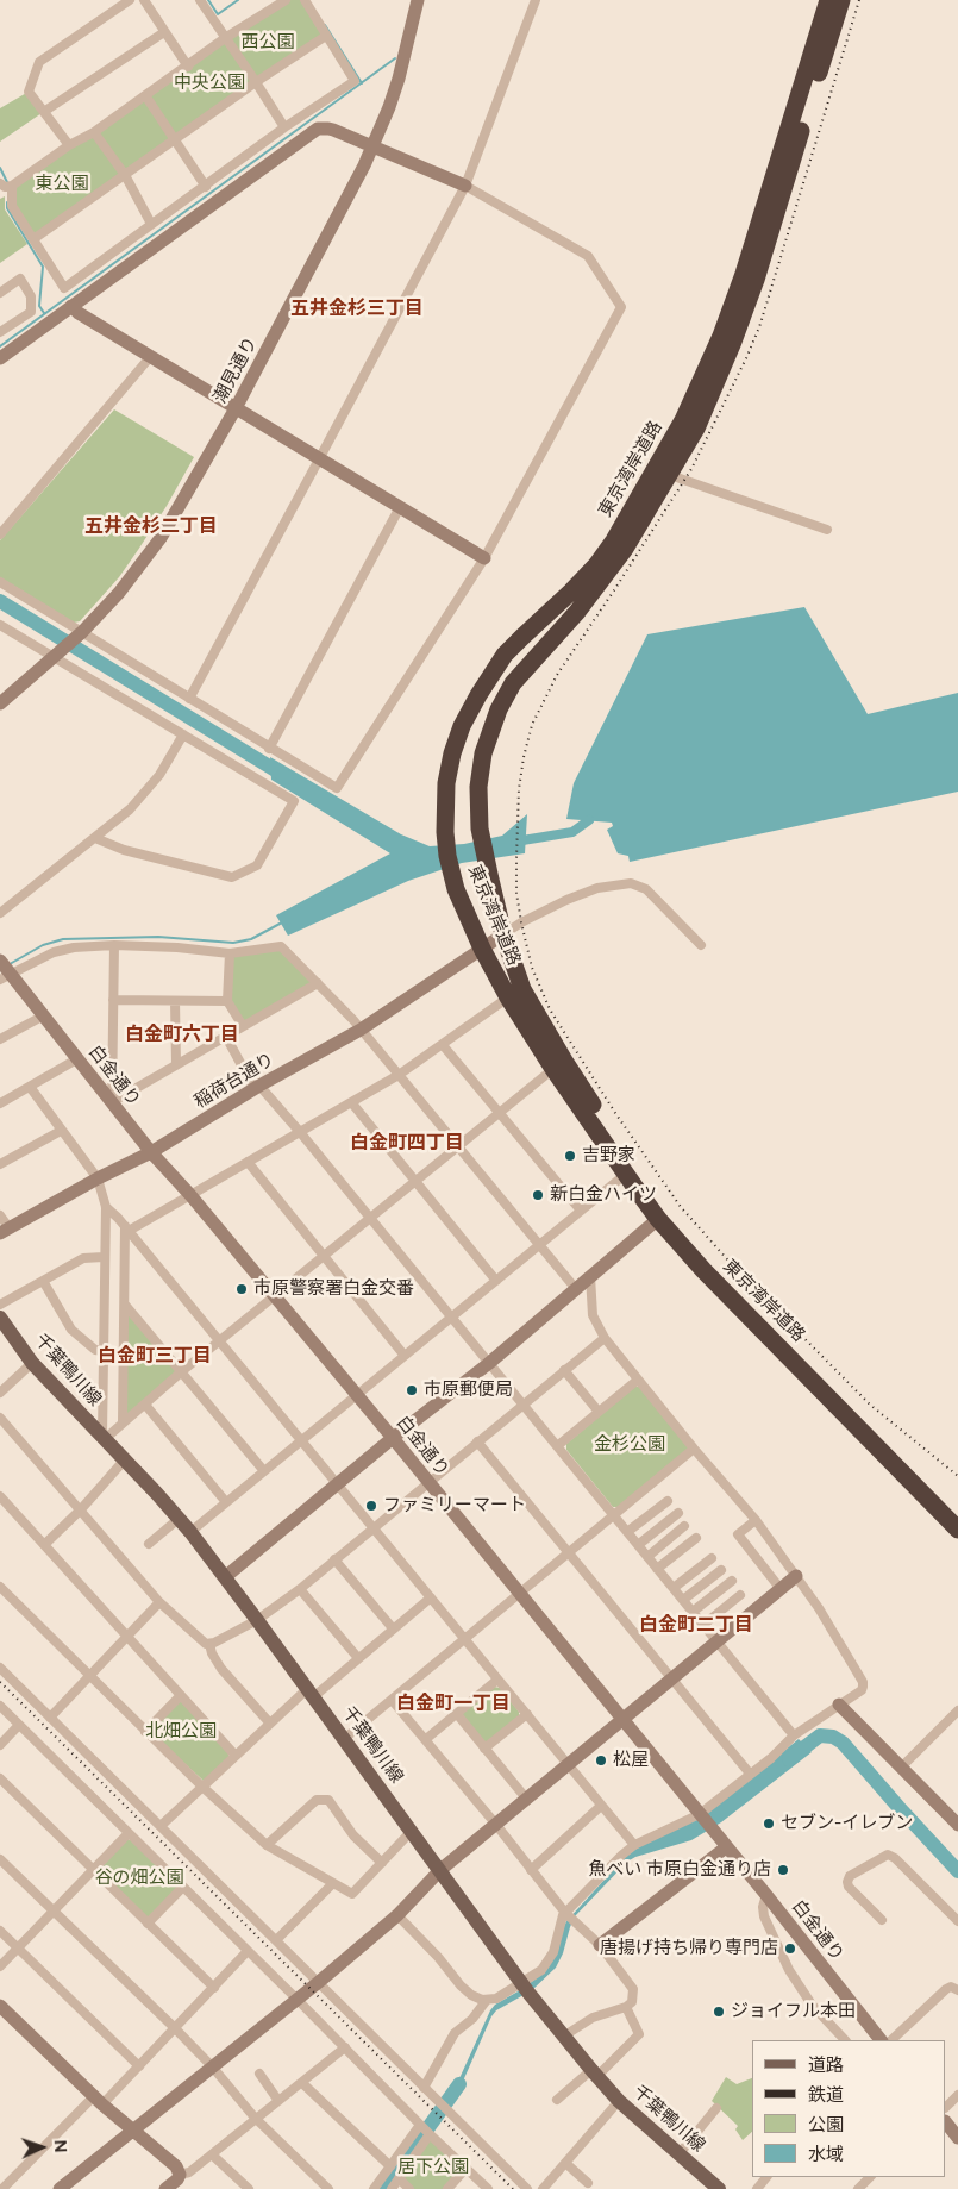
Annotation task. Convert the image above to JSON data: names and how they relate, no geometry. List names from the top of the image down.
{
  "streets": {
    "highway": ["東京湾岸道路"],
    "main road": ["千葉鴨川線"],
    "street": ["潮見通り", "白金通り", "稲荷台通り"]
  },
  "crossings": [
    ["東京湾岸道路", "稲荷台通り"],
    ["白金通り", "稲荷台通り"]
  ],
  "districts": [
    "五井金杉三丁目",
    "五井金杉二丁目",
    "白金町六丁目",
    "白金町四丁目",
    "白金町三丁目",
    "白金町二丁目",
    "白金町一丁目"
  ],
  "parks": [
    "西公園",
    "中央公園",
    "東公園",
    "金杉公園",
    "北畑公園",
    "谷の畑公園",
    "居下公園"
  ],
  "places": [
    "吉野家",
    "新白金ハイツ",
    "市原警察署白金交番",
    "市原郵便局",
    "ファミリーマート",
    "松屋",
    "セブン-イレブン",
    "魚べい 市原白金通り店",
    "唐揚げ持ち帰り専門店",
    "ジョイフル本田"
  ],
  "legend": [
    "道路",
    "鉄道",
    "公園",
    "水域"
  ],
  "north": "right"
}
